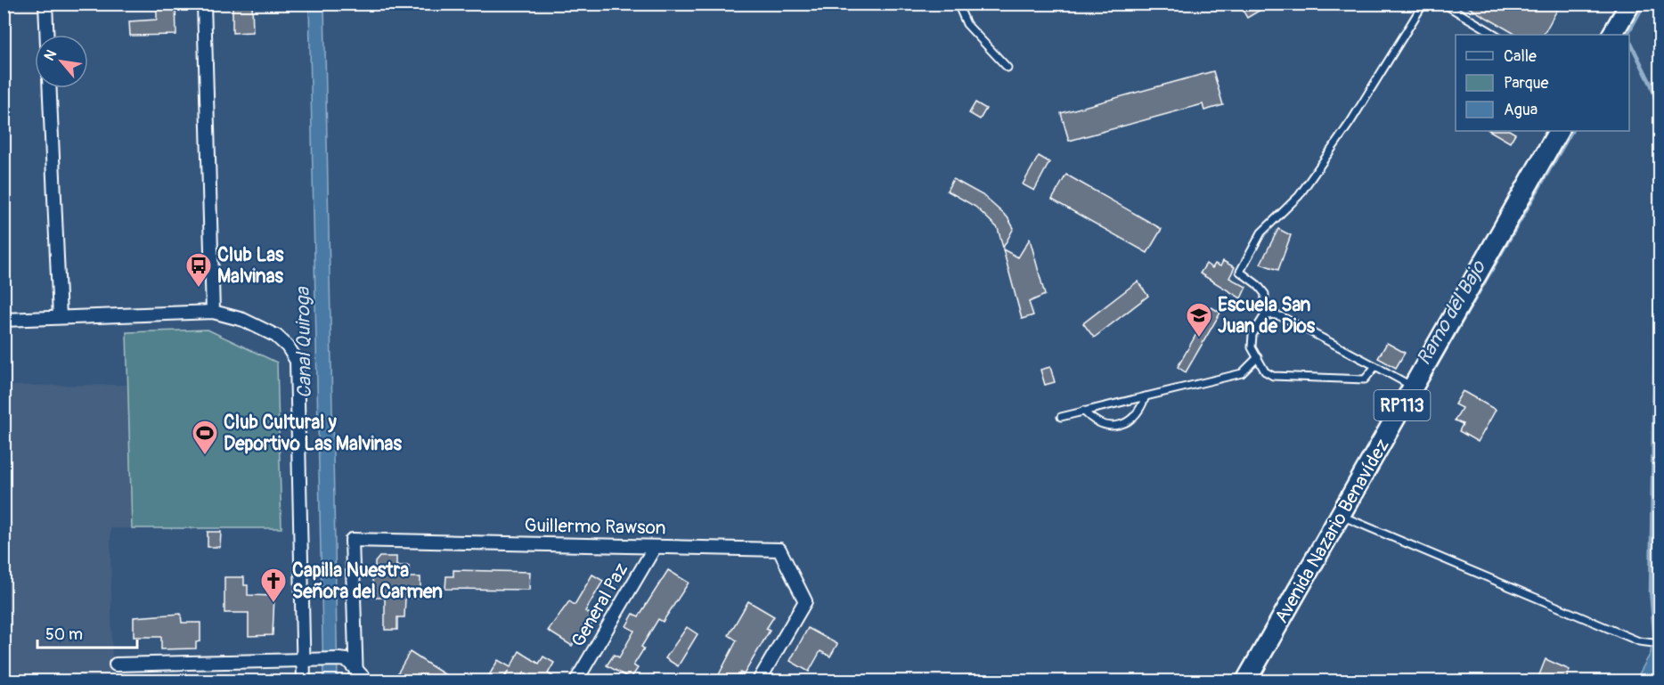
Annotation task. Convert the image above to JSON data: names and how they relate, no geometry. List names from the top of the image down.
{
  "streets": {
    "main road": ["RP113", "Avenida Nazario Benavídez"],
    "street": ["Guillermo Rawson", "General Paz"]
  },
  "crossings": [
    ["Guillermo Rawson", "General Paz"]
  ],
  "water": ["Ramo del Bajo", "Canal Quiroga"],
  "places": {
    "bus stop": ["Club Las Malvinas"],
    "school or university": ["Escuela San Juan de Dios"],
    "sports": ["Club Cultural y Deportivo Las Malvinas"],
    "church": ["Capilla Nuestra Señora del Carmen"]
  },
  "legend": ["Calle", "Parque", "Agua"],
  "scale_bar": "50 m",
  "north": "top left"
}
